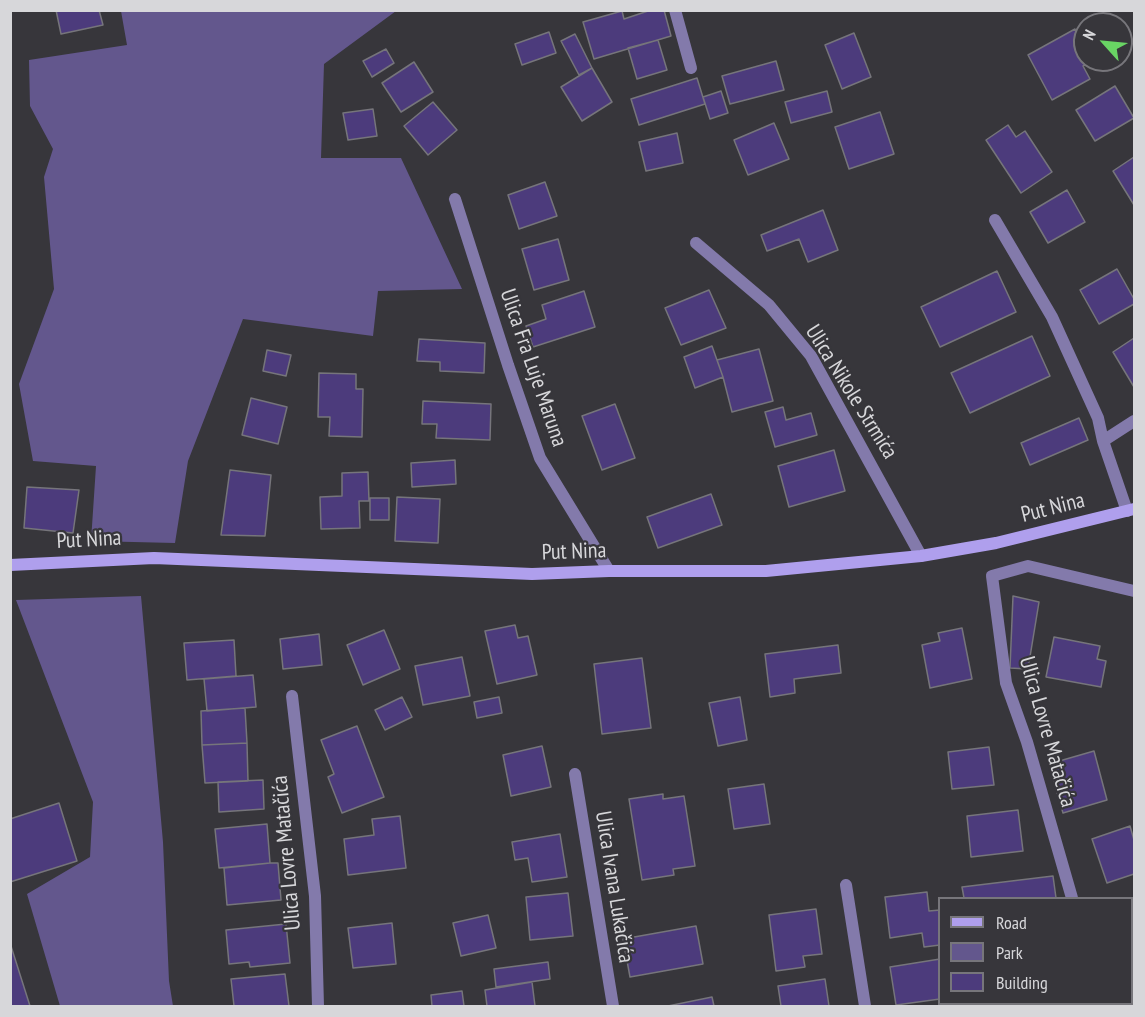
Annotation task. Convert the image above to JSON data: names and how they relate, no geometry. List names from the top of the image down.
{
  "streets": {
    "main road": ["Put Nina"],
    "street": [
      "Ulica Fra Luje Maruna",
      "Ulica Nikole Strmića",
      "Ulica Lovre Matačića",
      "Ulica Ivana Lukačića"
    ]
  },
  "crossings": [
    ["Ulica Fra Luje Maruna", "Put Nina"],
    ["Ulica Nikole Strmića", "Put Nina"]
  ],
  "legend": ["Road", "Park", "Building"],
  "north": "top left"
}
